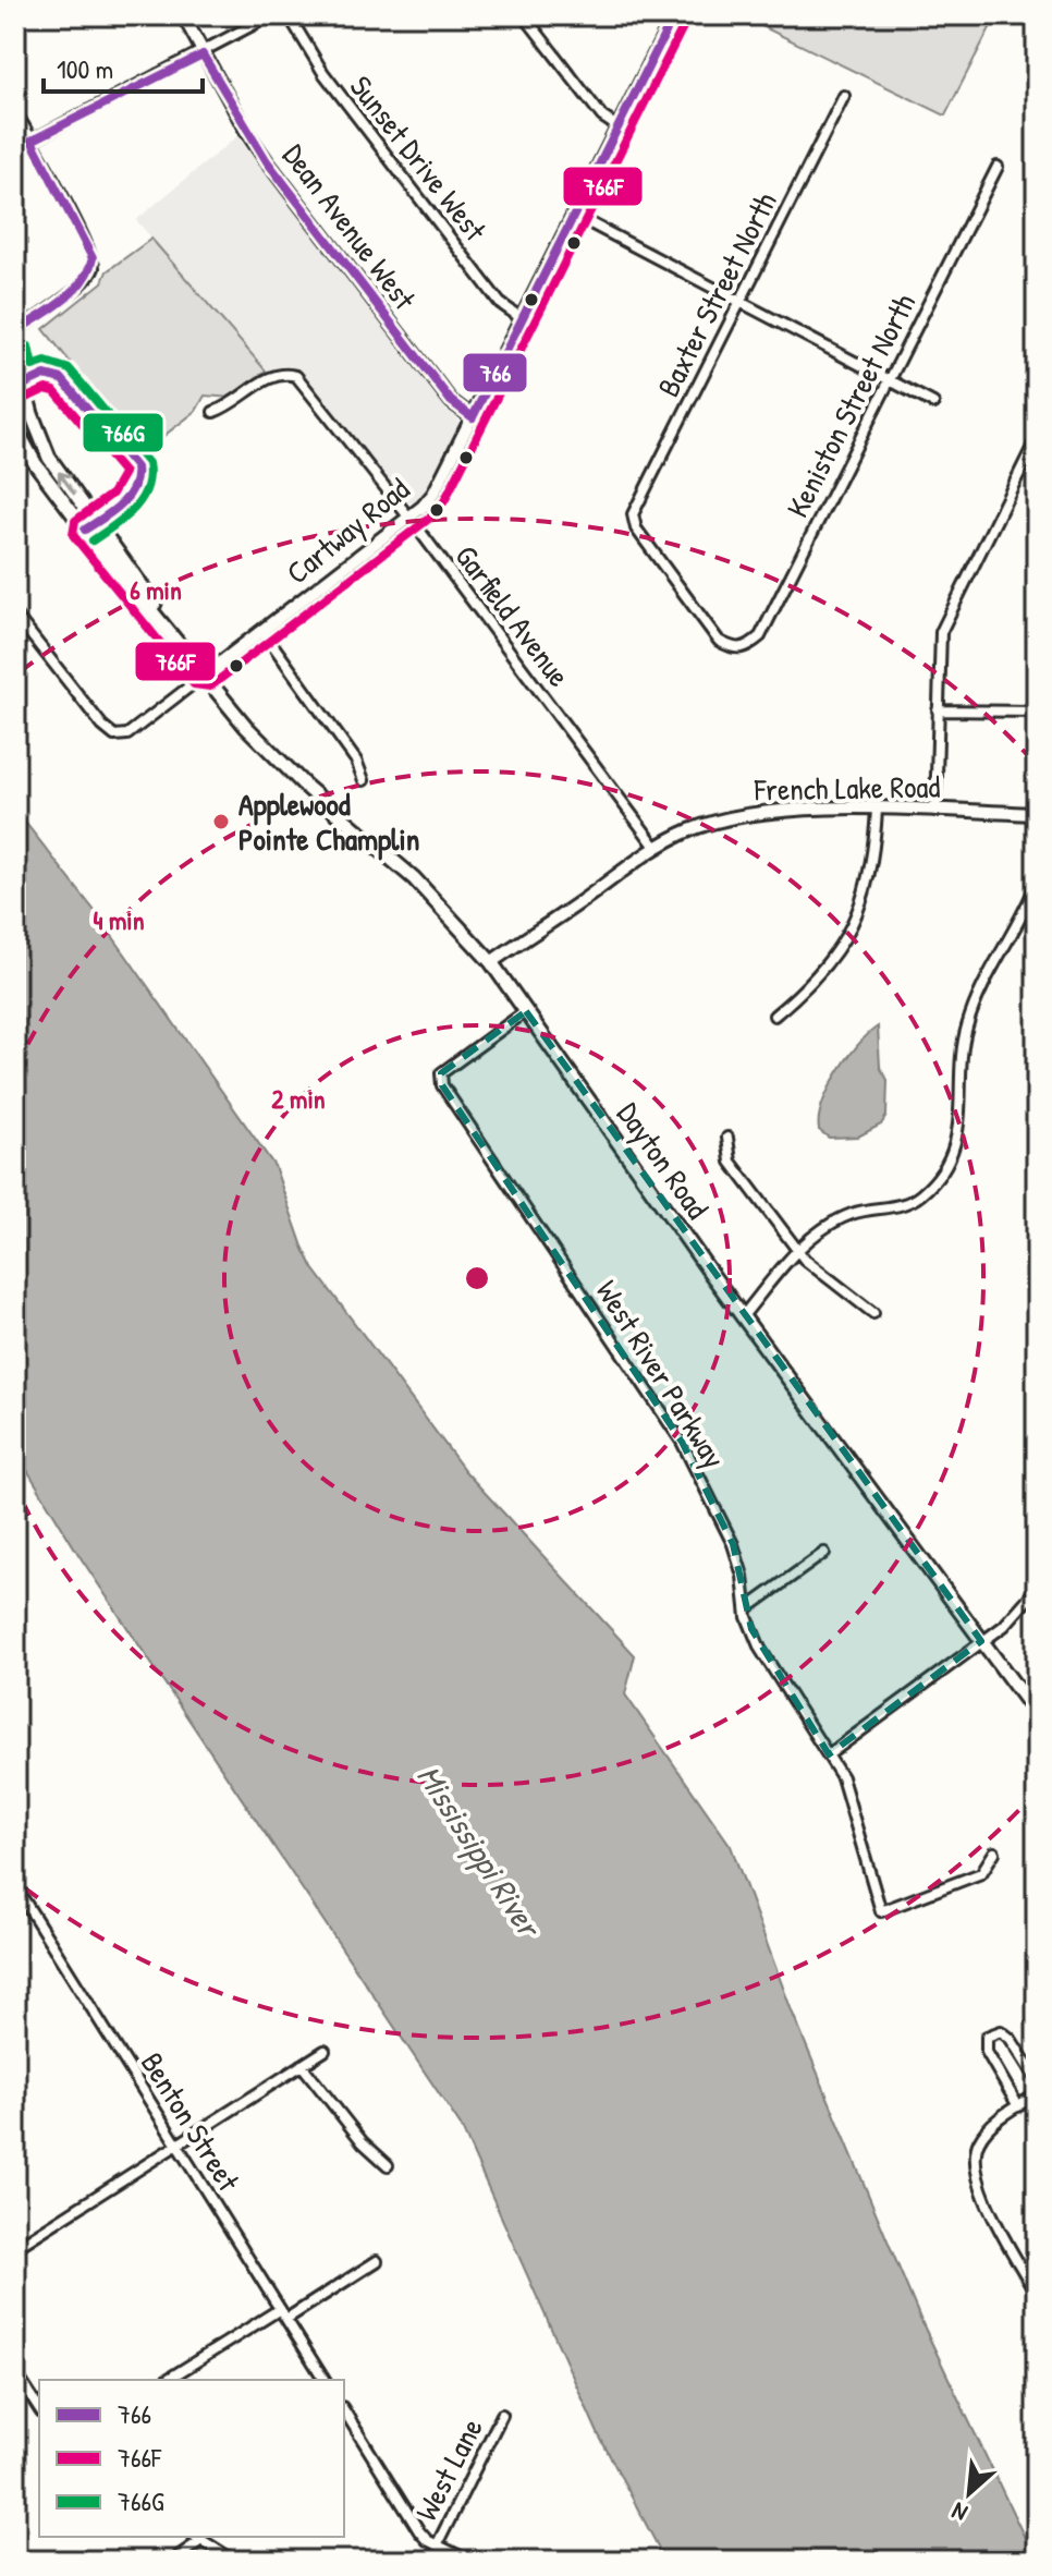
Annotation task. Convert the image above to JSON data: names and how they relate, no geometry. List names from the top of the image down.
{
  "streets": {
    "main road": ["Dayton Road"],
    "street": [
      "Sunset Drive West",
      "Dean Avenue West",
      "Baxter Street North",
      "Keniston Street North",
      "Cartway Road",
      "Garfield Avenue",
      "French Lake Road",
      "West River Parkway",
      "Benton Street",
      "West Lane"
    ]
  },
  "crossings": [
    ["Sunset Drive West", "Cartway Road"],
    ["Dean Avenue West", "Cartway Road"],
    ["Baxter Street North", "Keniston Street North"],
    ["Cartway Road", "Garfield Avenue"],
    ["Cartway Road", "Dayton Road"],
    ["Garfield Avenue", "French Lake Road"],
    ["French Lake Road", "Dayton Road"],
    ["Dayton Road", "West River Parkway"]
  ],
  "water": ["Mississippi River"],
  "places": ["Applewood Pointe Champlin"],
  "lines": ["transit line 766", "transit line 766F", "transit line 766G"],
  "legend": ["766", "766F", "766G"],
  "scale_bar": "100 m",
  "north": "bottom left",
  "rings": ["6 min", "4 min", "2 min"]
}
